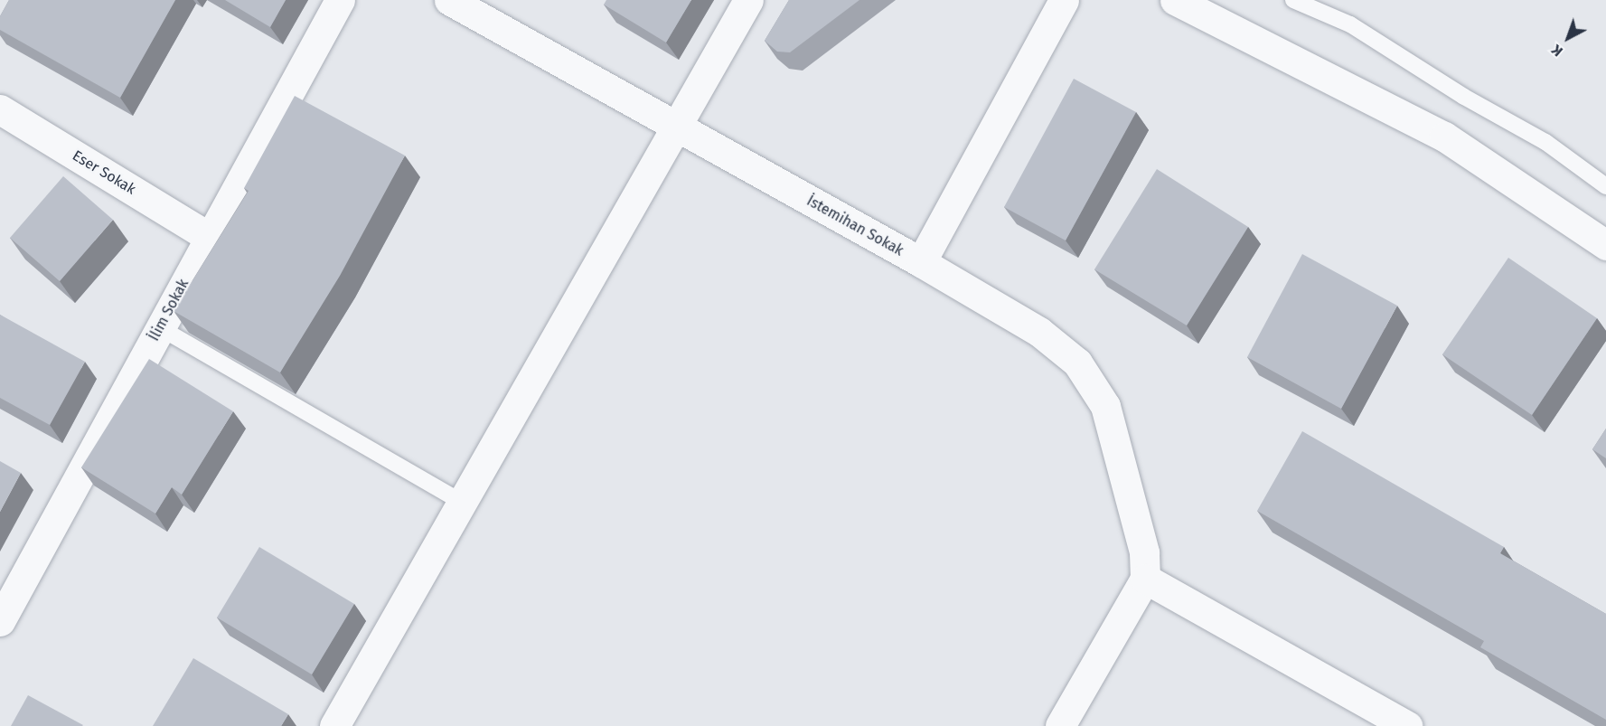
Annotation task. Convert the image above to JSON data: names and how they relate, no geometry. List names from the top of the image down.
{
  "streets": {
    "street": ["Eser Sokak", "İstemihan Sokak", "İlim Sokak"]
  },
  "crossings": [
    ["Eser Sokak", "İlim Sokak"]
  ],
  "north": "bottom left"
}
